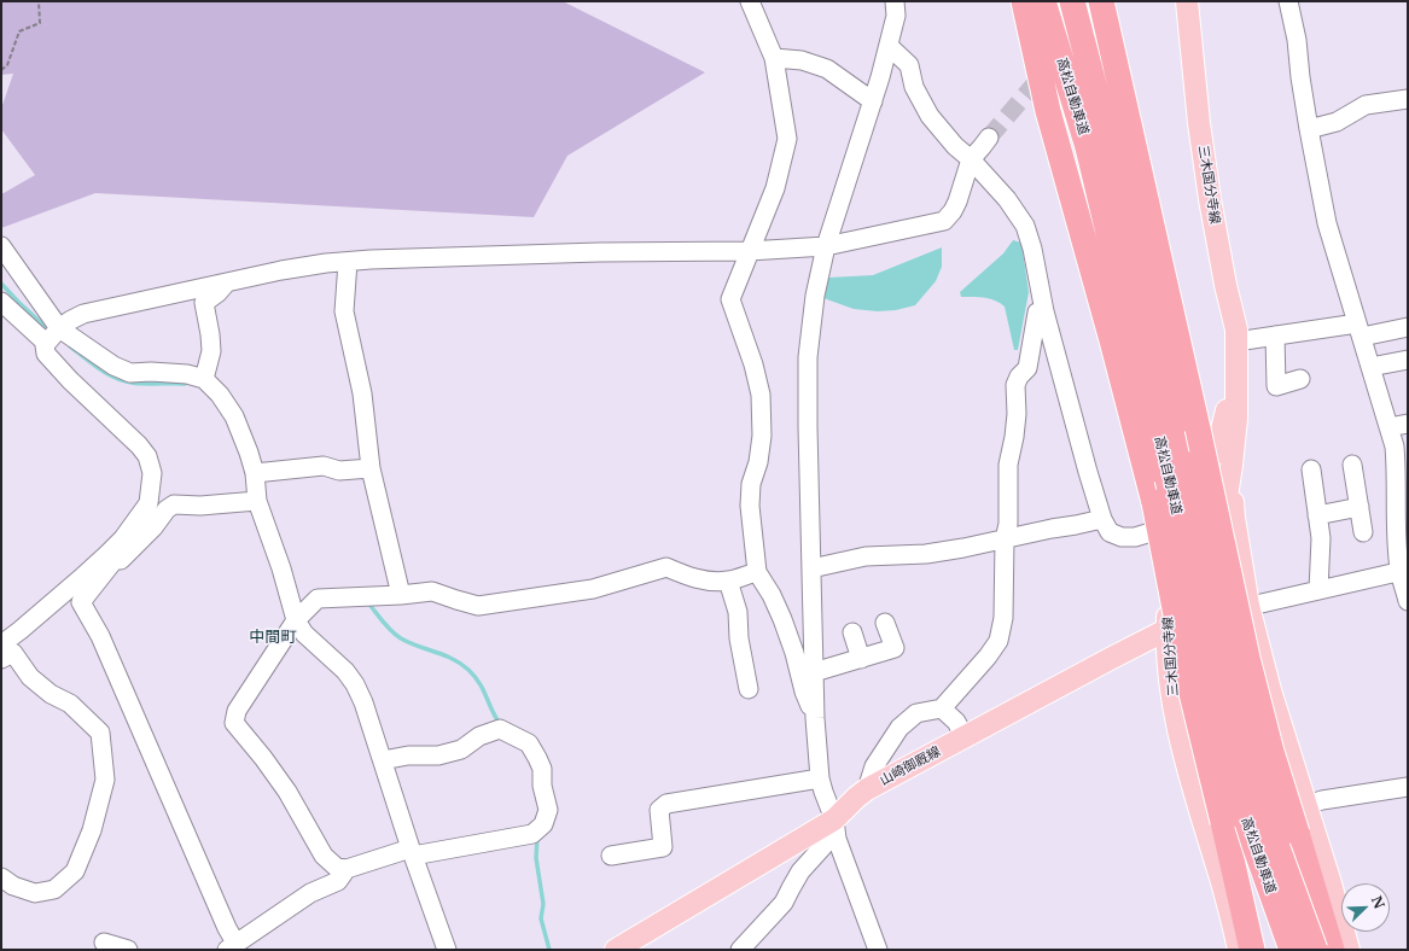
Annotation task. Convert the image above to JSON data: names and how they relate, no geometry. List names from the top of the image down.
{
  "streets": {
    "highway": ["高松自動車道"],
    "main road": ["三木国分寺線", "山崎御厩線"]
  },
  "crossings": [
    ["高松自動車道", "三木国分寺線"],
    ["三木国分寺線", "山崎御厩線"]
  ],
  "districts": ["中間町"],
  "north": "top right"
}
